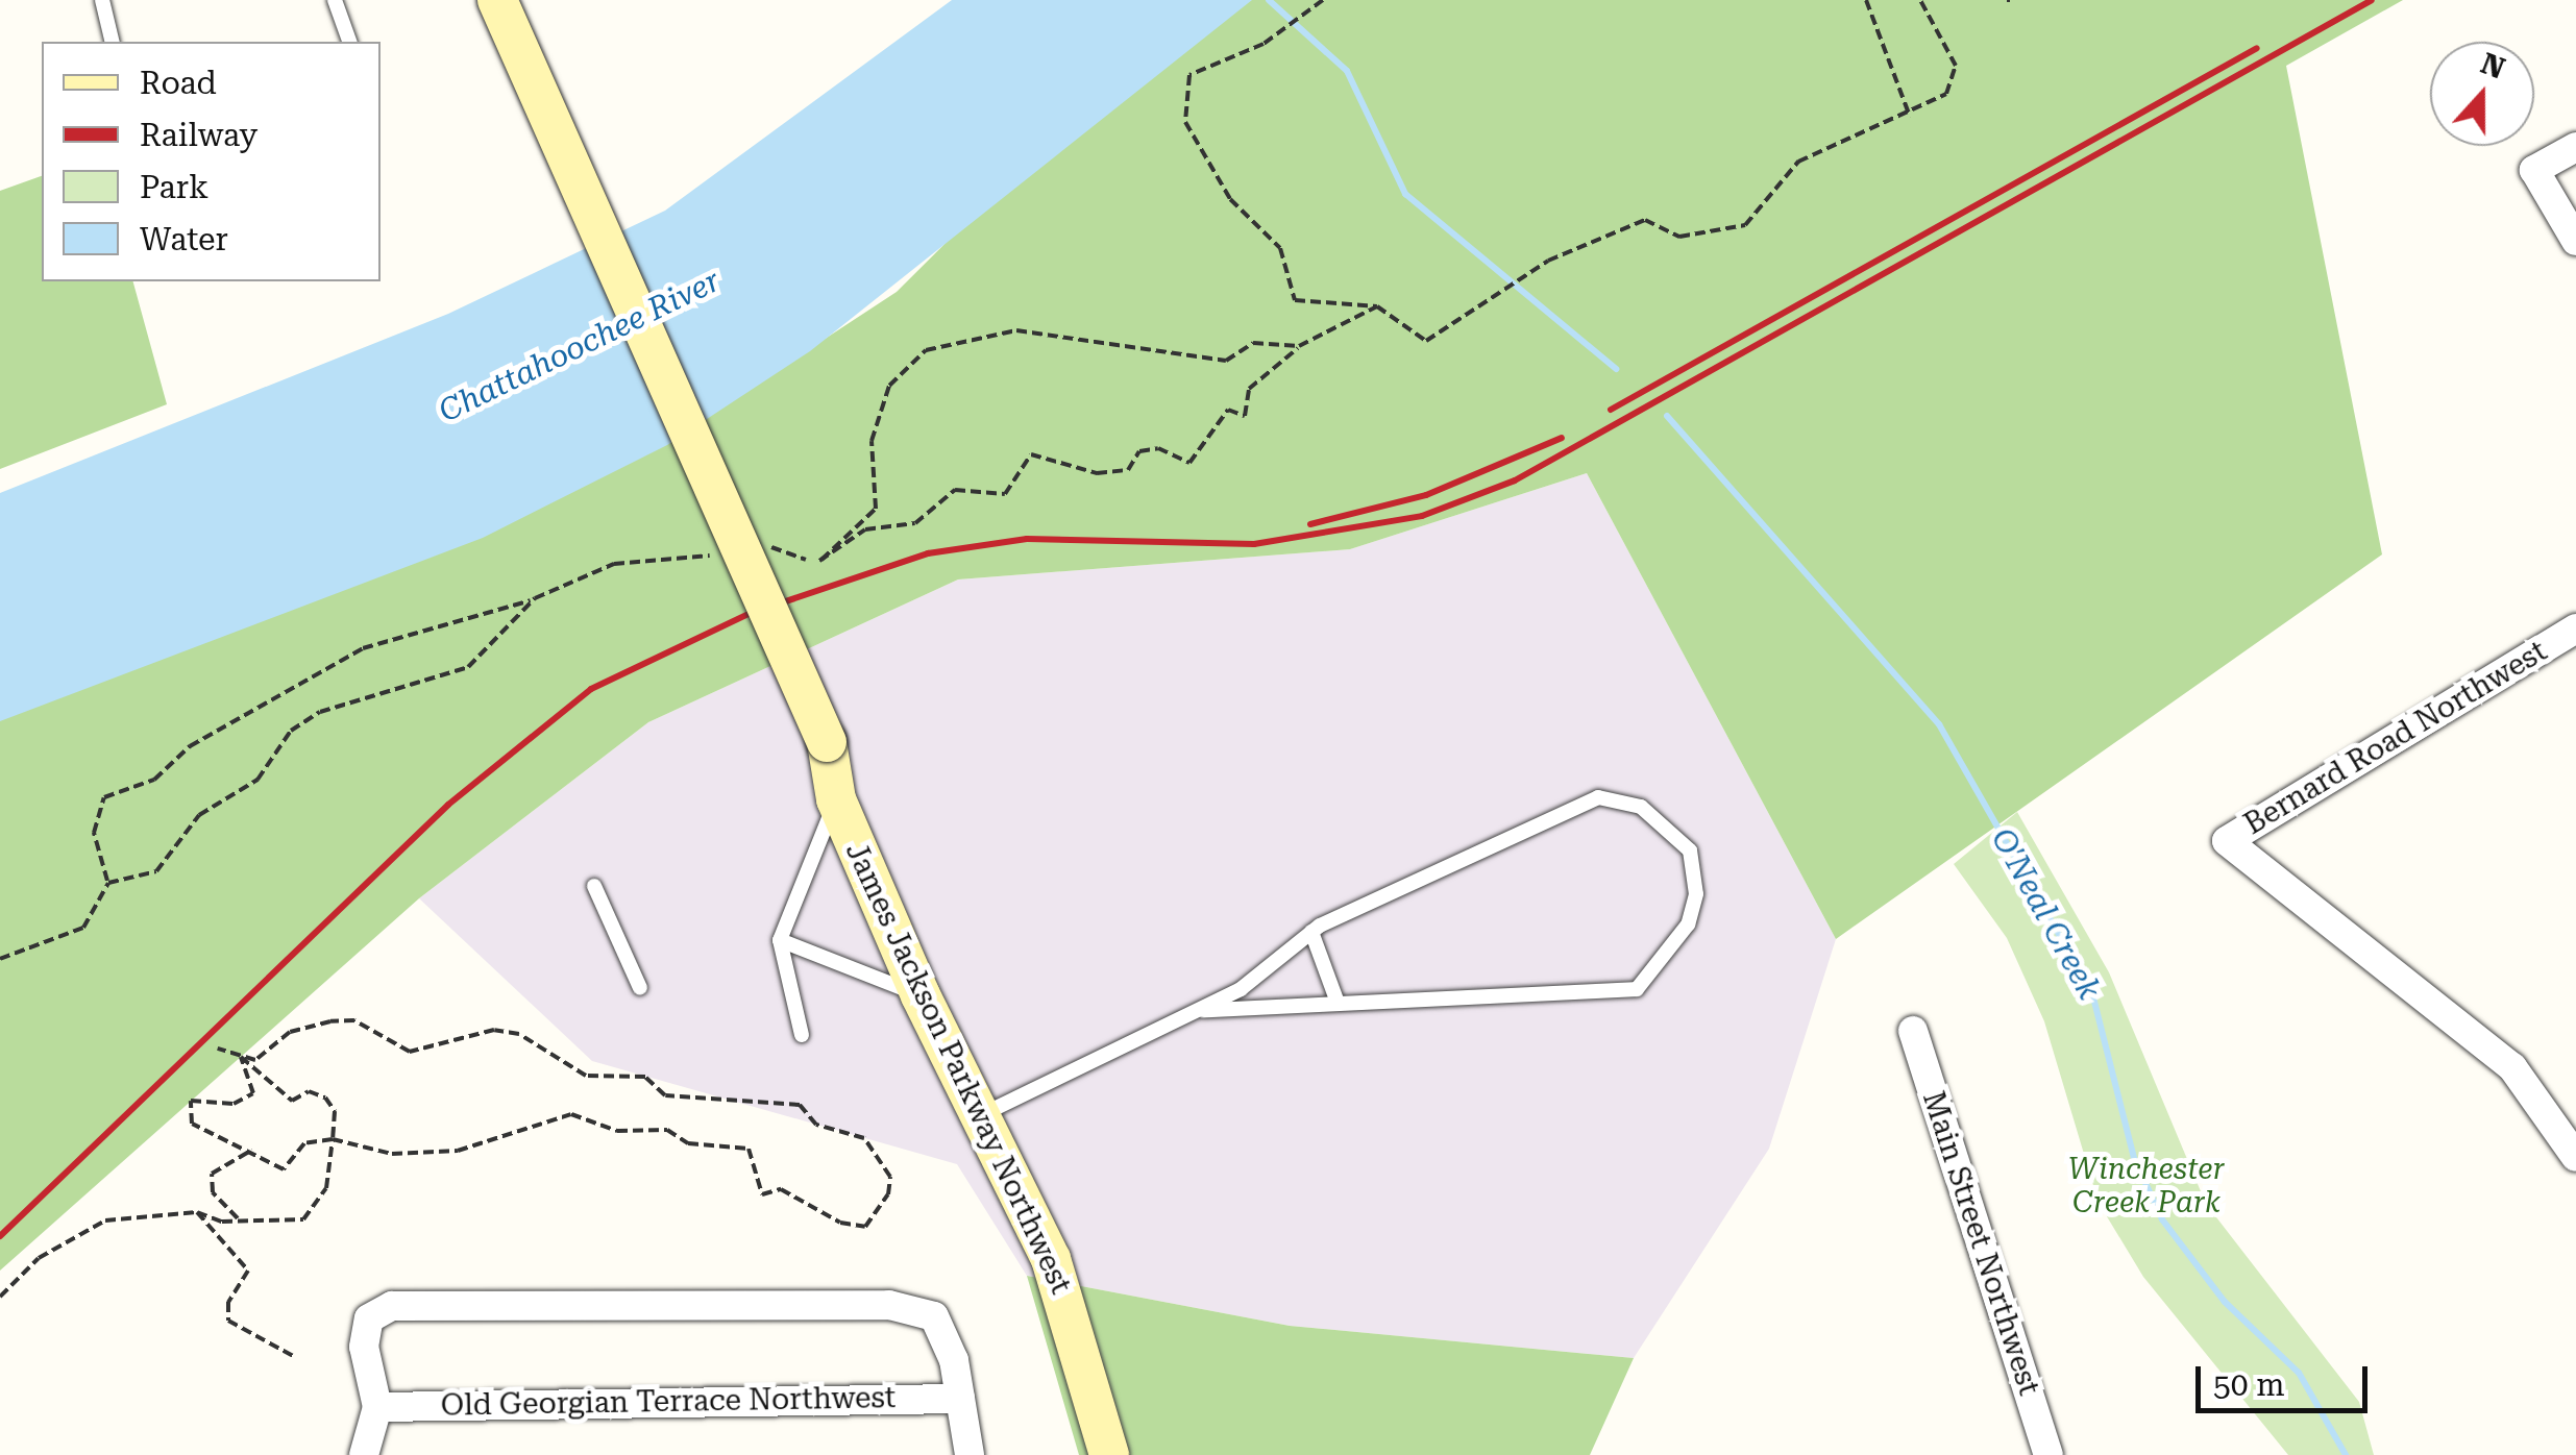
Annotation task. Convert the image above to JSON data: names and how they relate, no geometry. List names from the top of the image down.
{
  "streets": {
    "main road": ["James Jackson Parkway Northwest"],
    "street": ["Bernard Road Northwest", "Main Street Northwest", "Old Georgian Terrace Northwest"]
  },
  "water": ["Chattahoochee River", "O'Neal Creek"],
  "parks": ["Winchester Creek Park"],
  "legend": [
    "Road",
    "Railway",
    "Park",
    "Water"
  ],
  "scale_bar": "50 m",
  "north": "top"
}
